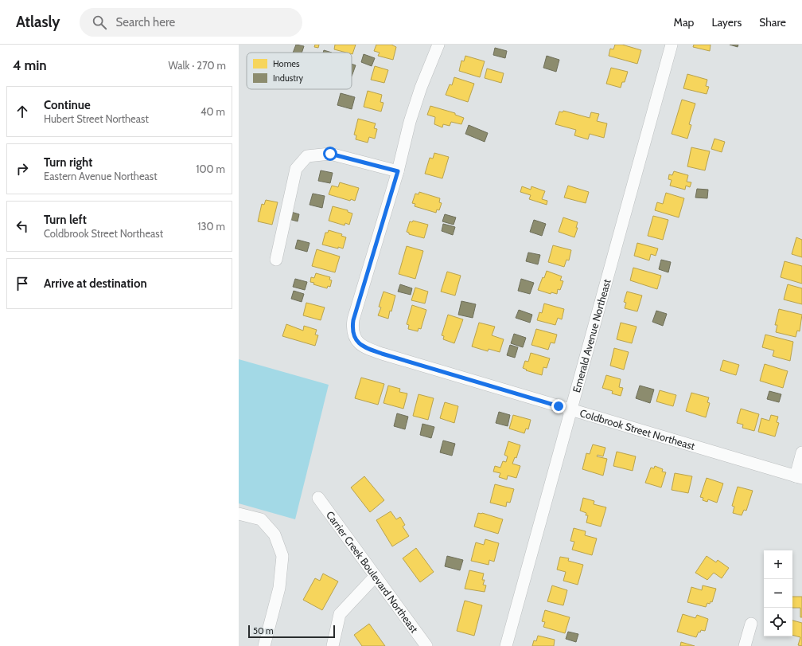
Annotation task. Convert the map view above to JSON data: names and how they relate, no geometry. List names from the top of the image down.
{
  "streets": {
    "street": ["Emerald Avenue Northeast", "Coldbrook Street Northeast", "Carrier Creek Boulevard Northeast"]
  },
  "crossings": [
    ["Emerald Avenue Northeast", "Coldbrook Street Northeast"]
  ],
  "legend": ["Homes", "Industry"],
  "scale_bar": "50 m",
  "page": {
    "header": "Atlasly",
    "search": "Search here",
    "nav": ["Map", "Layers", "Share"],
    "heading": ["4 min", "Walk · 270 m"],
    "list": [
      ["Continue", "Hubert Street Northeast", "40 m"],
      ["Turn right", "Eastern Avenue Northeast", "100 m"],
      ["Turn left", "Coldbrook Street Northeast", "130 m"],
      "Arrive at destination"
    ],
    "map_buttons": ["+", "−"],
    "scale": "50 m"
  }
}
